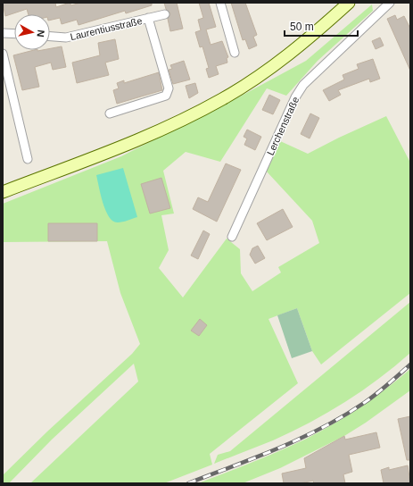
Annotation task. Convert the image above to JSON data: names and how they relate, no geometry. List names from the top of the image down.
{
  "streets": {
    "street": ["Laurentiusstraße", "Lerchenstraße"]
  },
  "scale_bar": "50 m",
  "north": "right"
}
